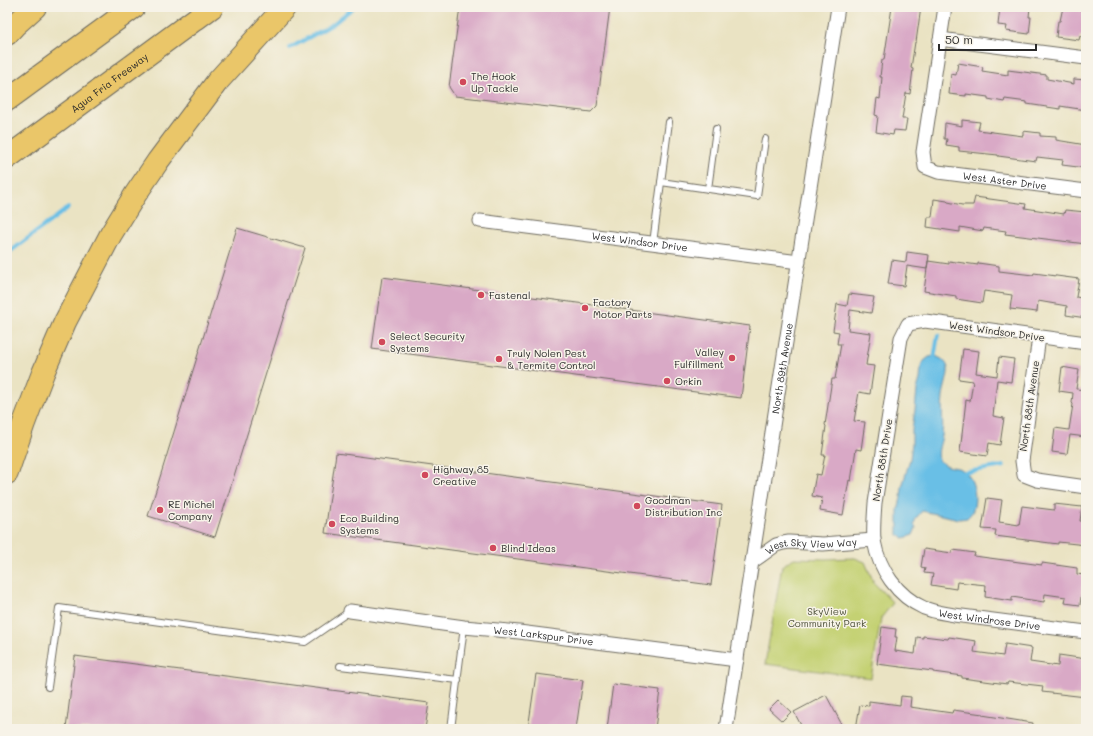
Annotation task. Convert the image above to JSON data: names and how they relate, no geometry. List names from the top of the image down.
{
  "streets": {
    "highway": ["Agua Fria Freeway"],
    "street": [
      "West Aster Drive",
      "West Windsor Drive",
      "North 89th Avenue",
      "North 88th Avenue",
      "North 88th Drive",
      "West Sky View Way",
      "West Windrose Drive",
      "West Larkspur Drive"
    ]
  },
  "crossings": [
    ["West Windsor Drive", "North 89th Avenue"],
    ["West Windsor Drive", "North 88th Avenue"],
    ["West Windsor Drive", "North 88th Drive"],
    ["North 89th Avenue", "West Sky View Way"],
    ["North 89th Avenue", "West Larkspur Drive"],
    ["North 88th Drive", "West Sky View Way"],
    ["North 88th Drive", "West Windrose Drive"]
  ],
  "parks": ["SkyView Community Park"],
  "places": [
    "The Hook Up Tackle",
    "Fastenal",
    "Factory Motor Parts",
    "Select Security Systems",
    "Valley Fulfillment",
    "Truly Nolen Pest & Termite Control",
    "Orkin",
    "Highway 85 Creative",
    "Goodman Distribution Inc",
    "RE Michel Company",
    "Eco Building Systems",
    "Blind Ideas"
  ],
  "scale_bar": "50 m"
}
